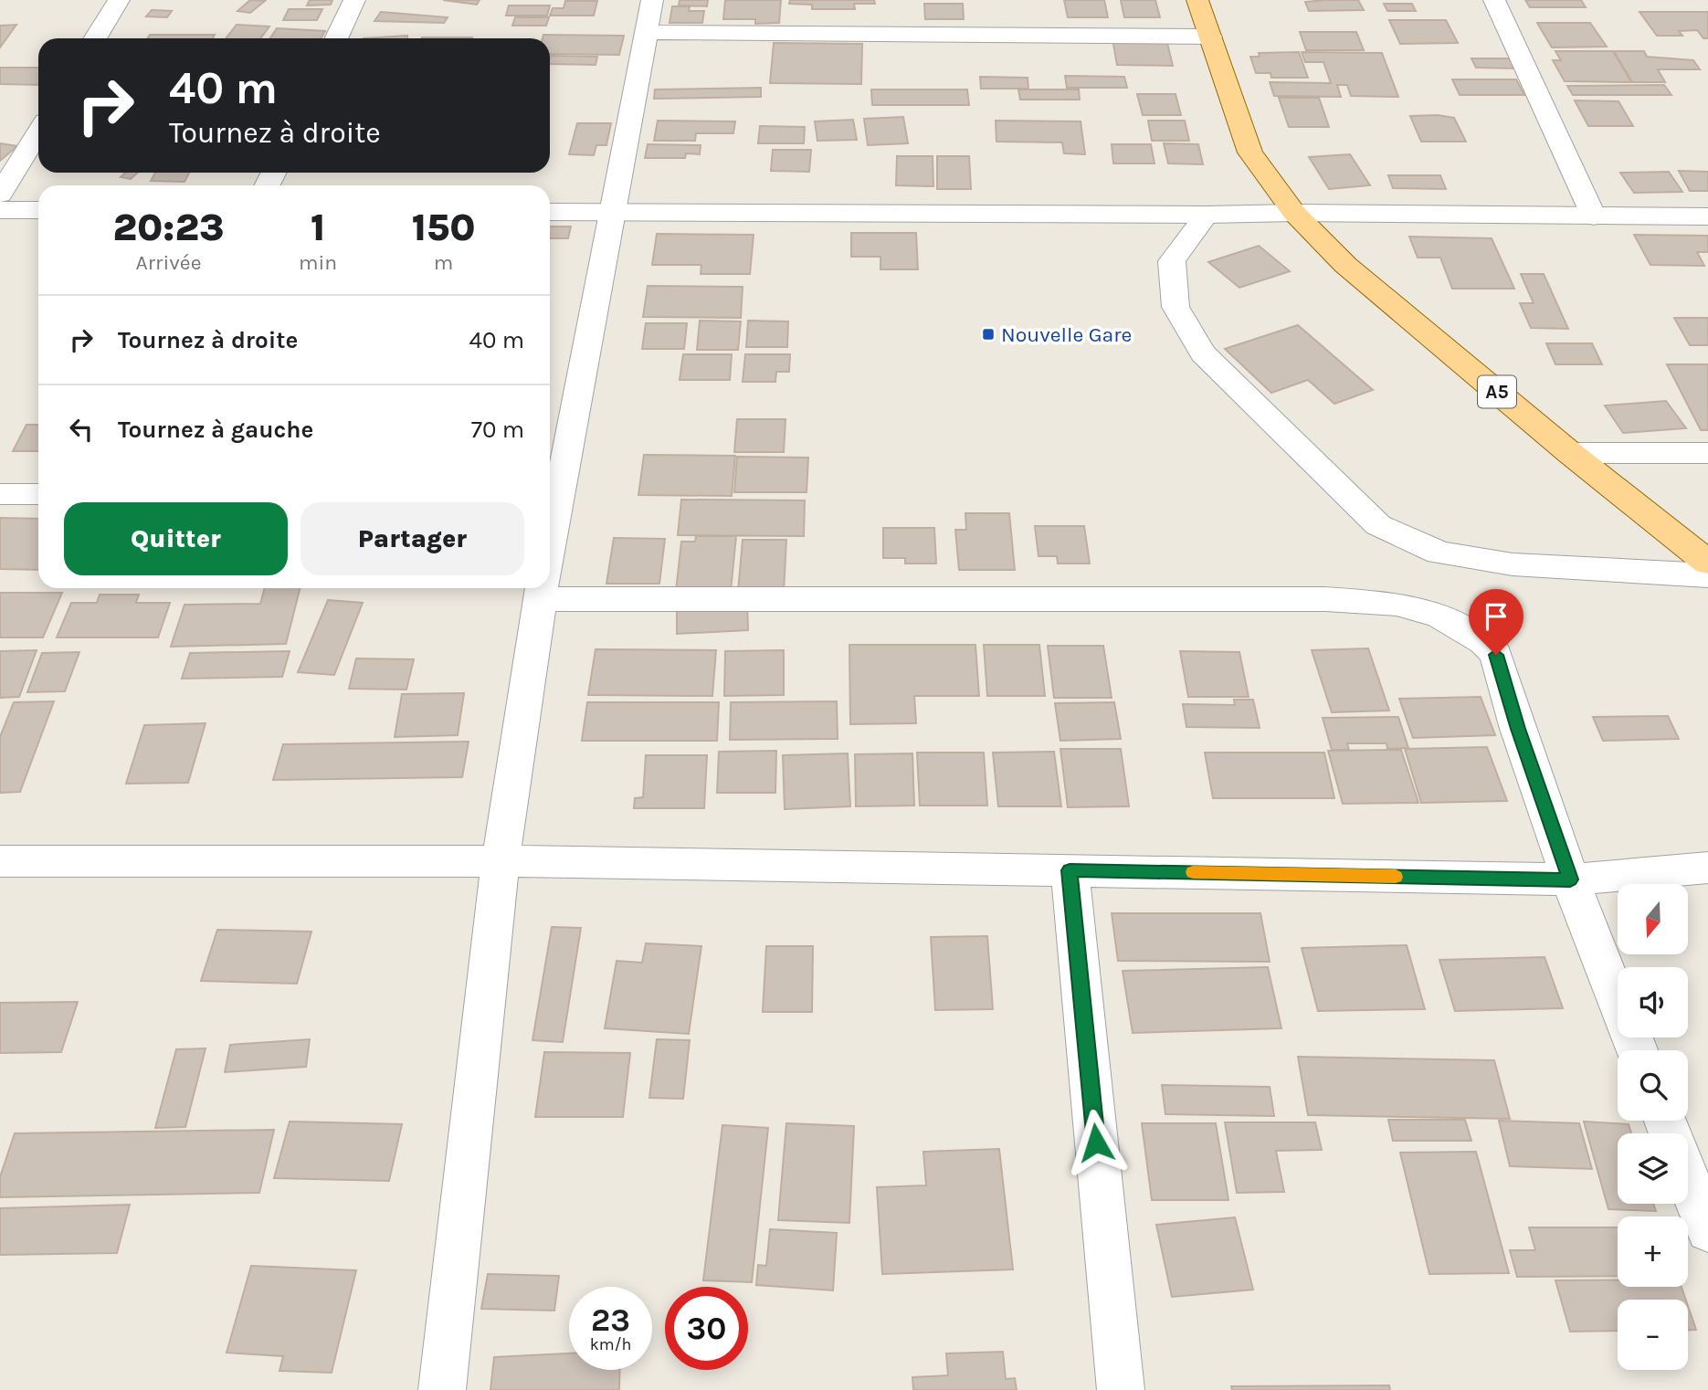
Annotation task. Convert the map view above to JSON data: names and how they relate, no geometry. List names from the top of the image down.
{
  "streets": {
    "main road": ["A5"]
  },
  "places": {
    "transit": ["Nouvelle Gare"]
  },
  "north": "bottom",
  "page": {
    "turn": ["40 m", "Tournez à droite"],
    "eta": [
      "20:23",
      "Arrivée",
      "1",
      "min",
      "150",
      "m"
    ],
    "list": [
      {
        "name": "Tournez à droite",
        "value": "40 m"
      },
      {
        "name": "Tournez à gauche",
        "value": "70 m"
      }
    ],
    "buttons": ["Quitter", "Partager"],
    "map_buttons": ["+", "−"],
    "speed": "23 km/h",
    "limit": "30"
  }
}
